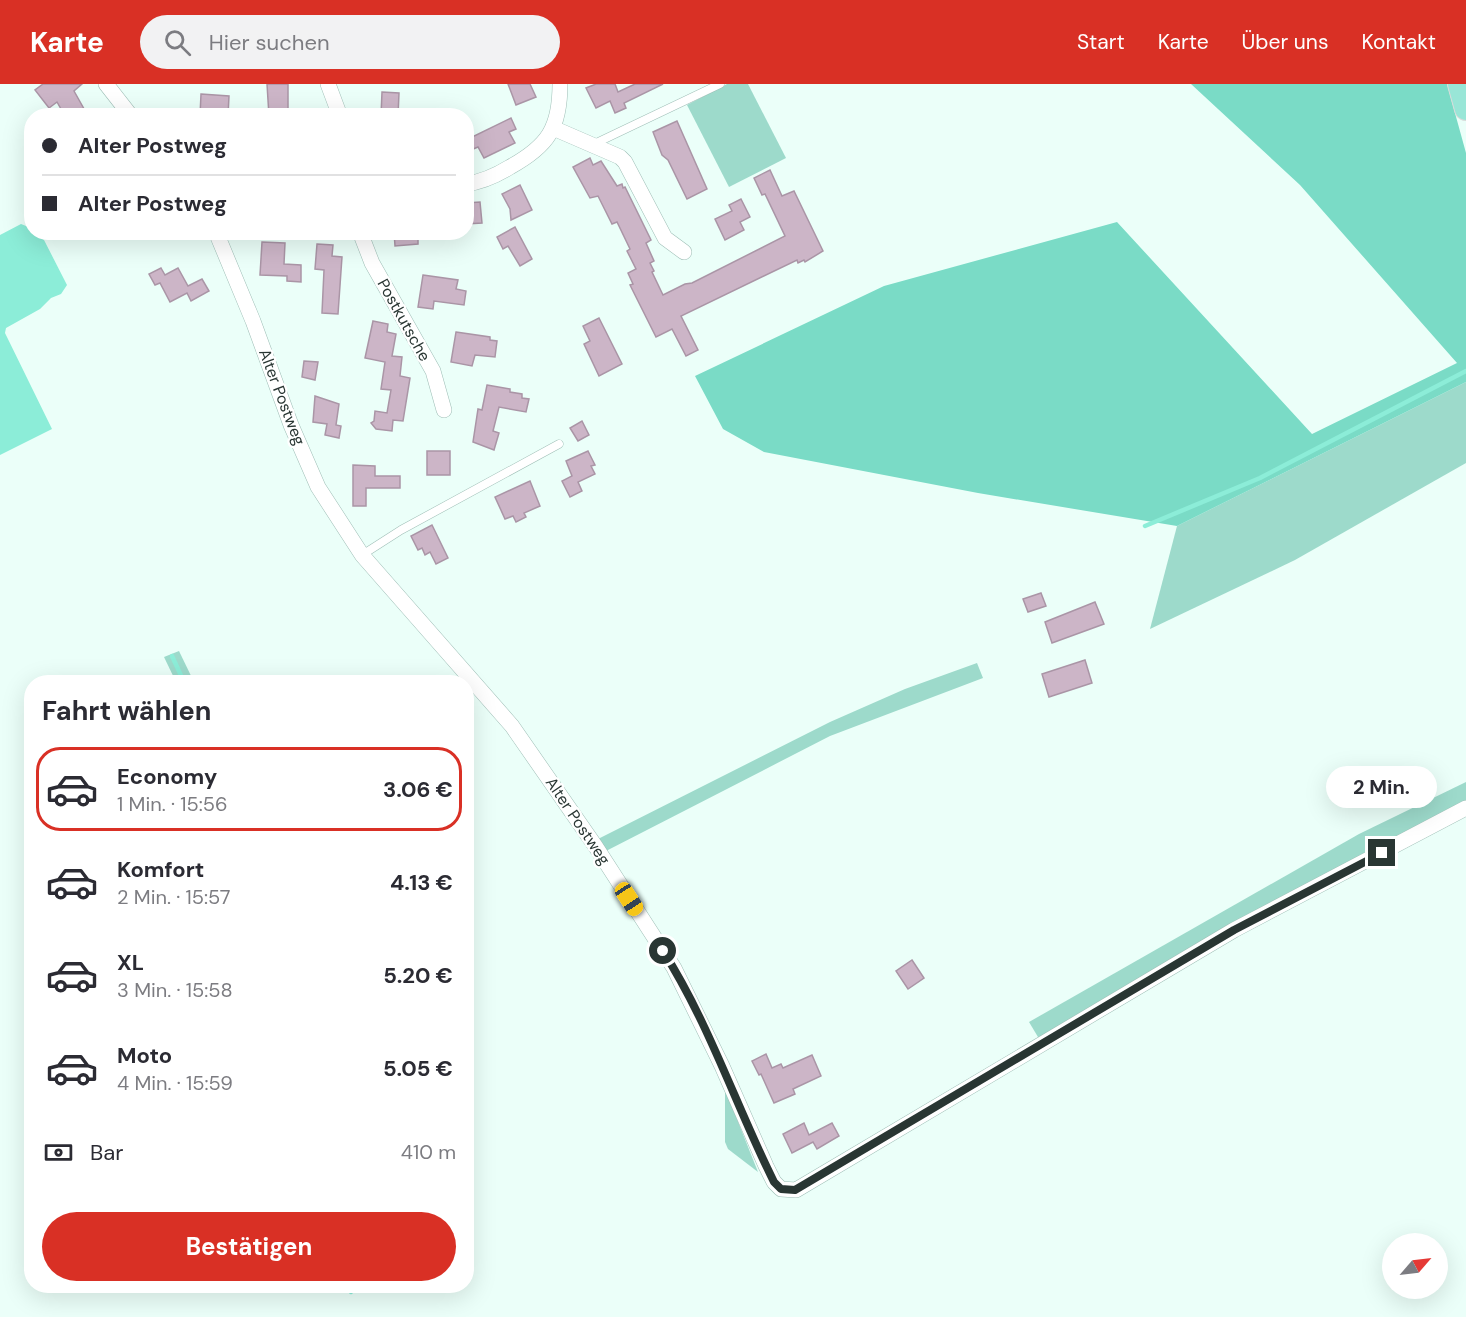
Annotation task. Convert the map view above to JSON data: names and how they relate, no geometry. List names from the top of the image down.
{
  "streets": {
    "street": ["Postkutsche", "Alter Postweg"]
  },
  "north": "top right",
  "page": {
    "header": "Karte",
    "search": "Hier suchen",
    "nav": [
      "Start",
      "Karte",
      "Über uns",
      "Kontakt"
    ],
    "banner": ["Alter Postweg", "Alter Postweg"],
    "heading": "Fahrt wählen",
    "list": [
      {
        "name": "Economy",
        "note": "1 Min. · 15:56",
        "value": "3.06 €"
      },
      {
        "name": "Komfort",
        "note": "2 Min. · 15:57",
        "value": "4.13 €"
      },
      {
        "name": "XL",
        "note": "3 Min. · 15:58",
        "value": "5.20 €"
      },
      {
        "name": "Moto",
        "note": "4 Min. · 15:59",
        "value": "5.05 €"
      }
    ],
    "bubble": "2 Min.",
    "pay": ["Bar", "410 m"],
    "buttons": "Bestätigen"
  }
}
